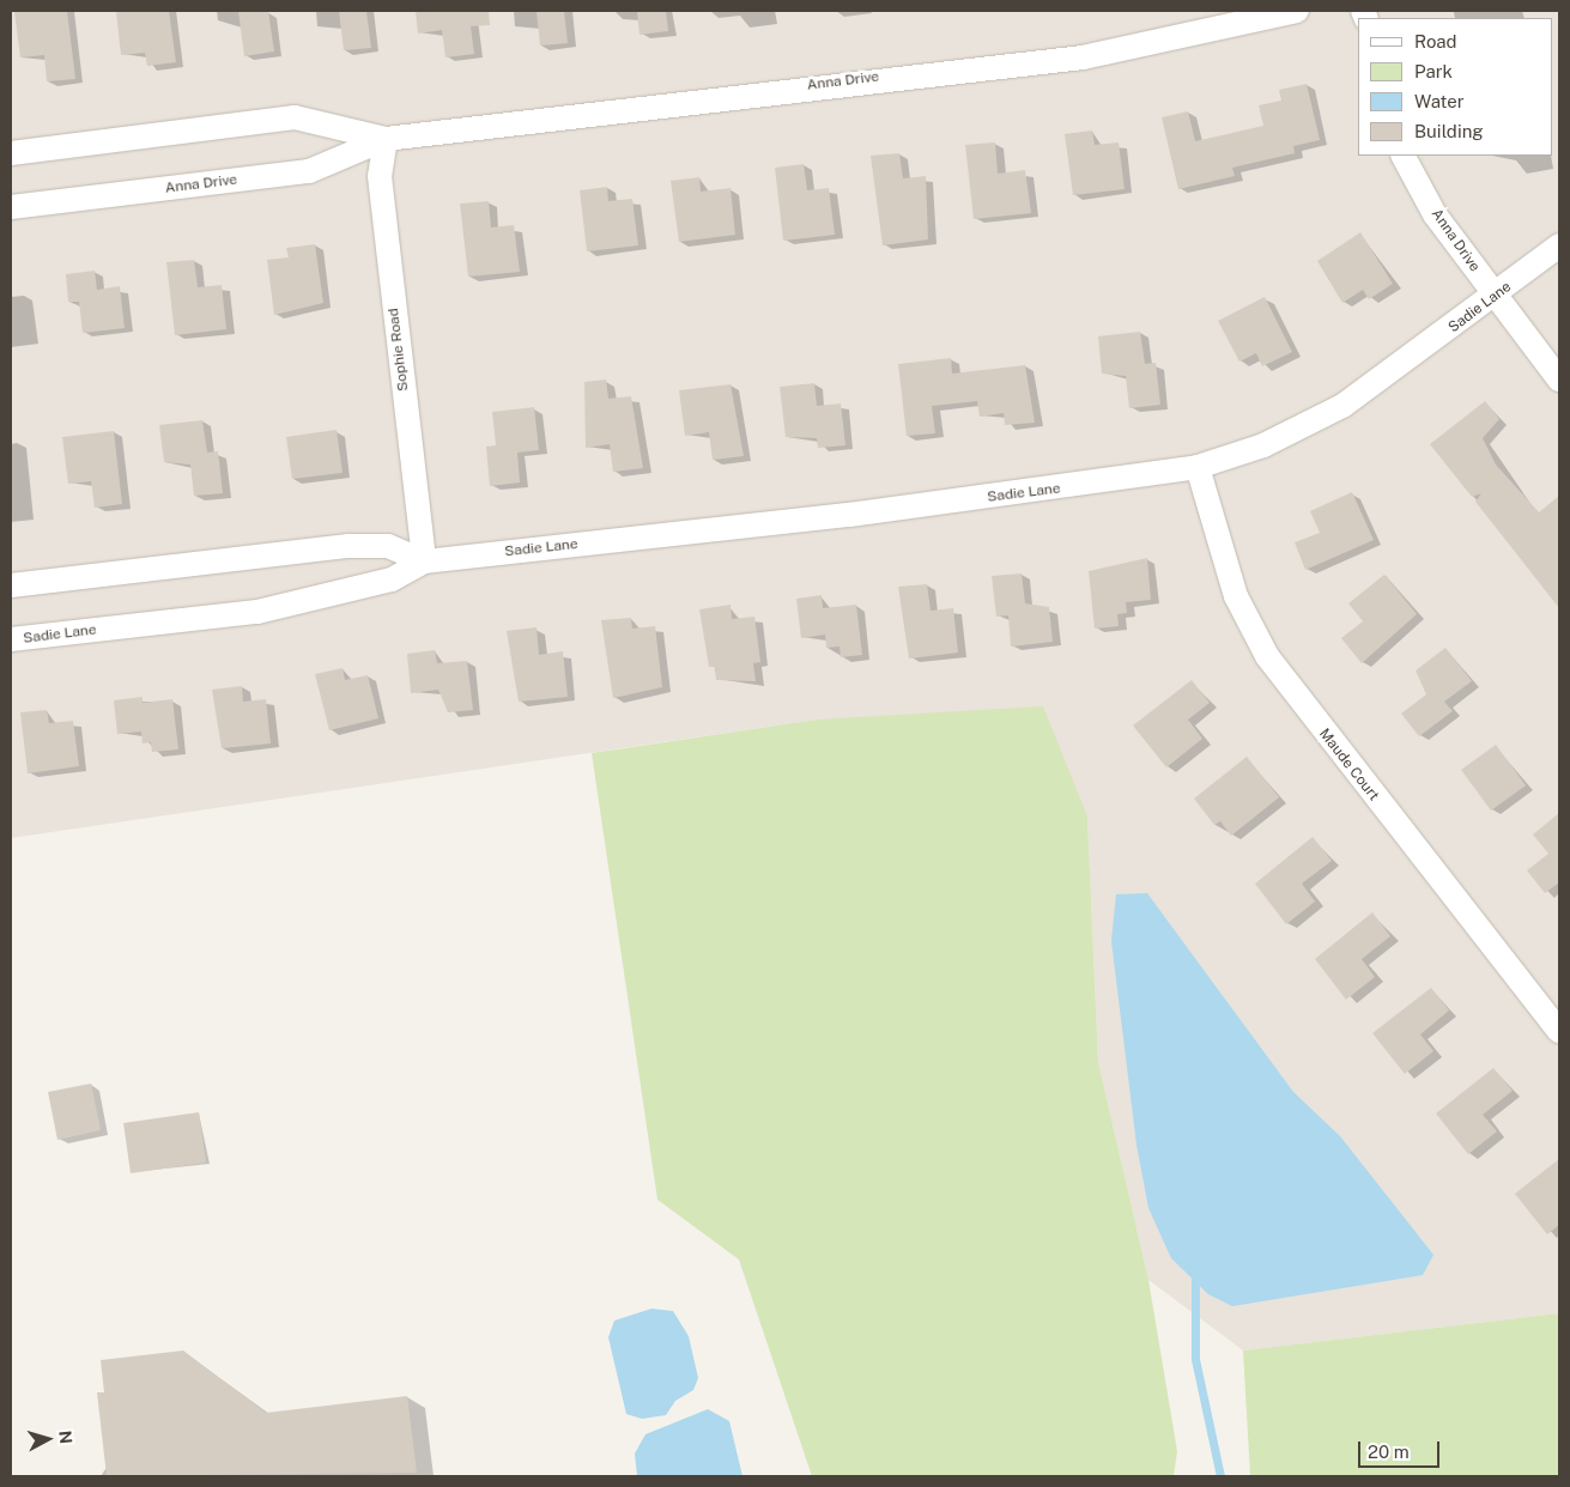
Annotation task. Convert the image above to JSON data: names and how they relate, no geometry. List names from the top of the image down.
{
  "streets": {
    "street": [
      "Anna Drive",
      "Sadie Lane",
      "Sophie Road",
      "Maude Court"
    ]
  },
  "crossings": [
    ["Anna Drive", "Sadie Lane"],
    ["Anna Drive", "Sophie Road"],
    ["Sadie Lane", "Sophie Road"],
    ["Sadie Lane", "Maude Court"]
  ],
  "legend": [
    "Road",
    "Park",
    "Water",
    "Building"
  ],
  "scale_bar": "20 m",
  "north": "right"
}
